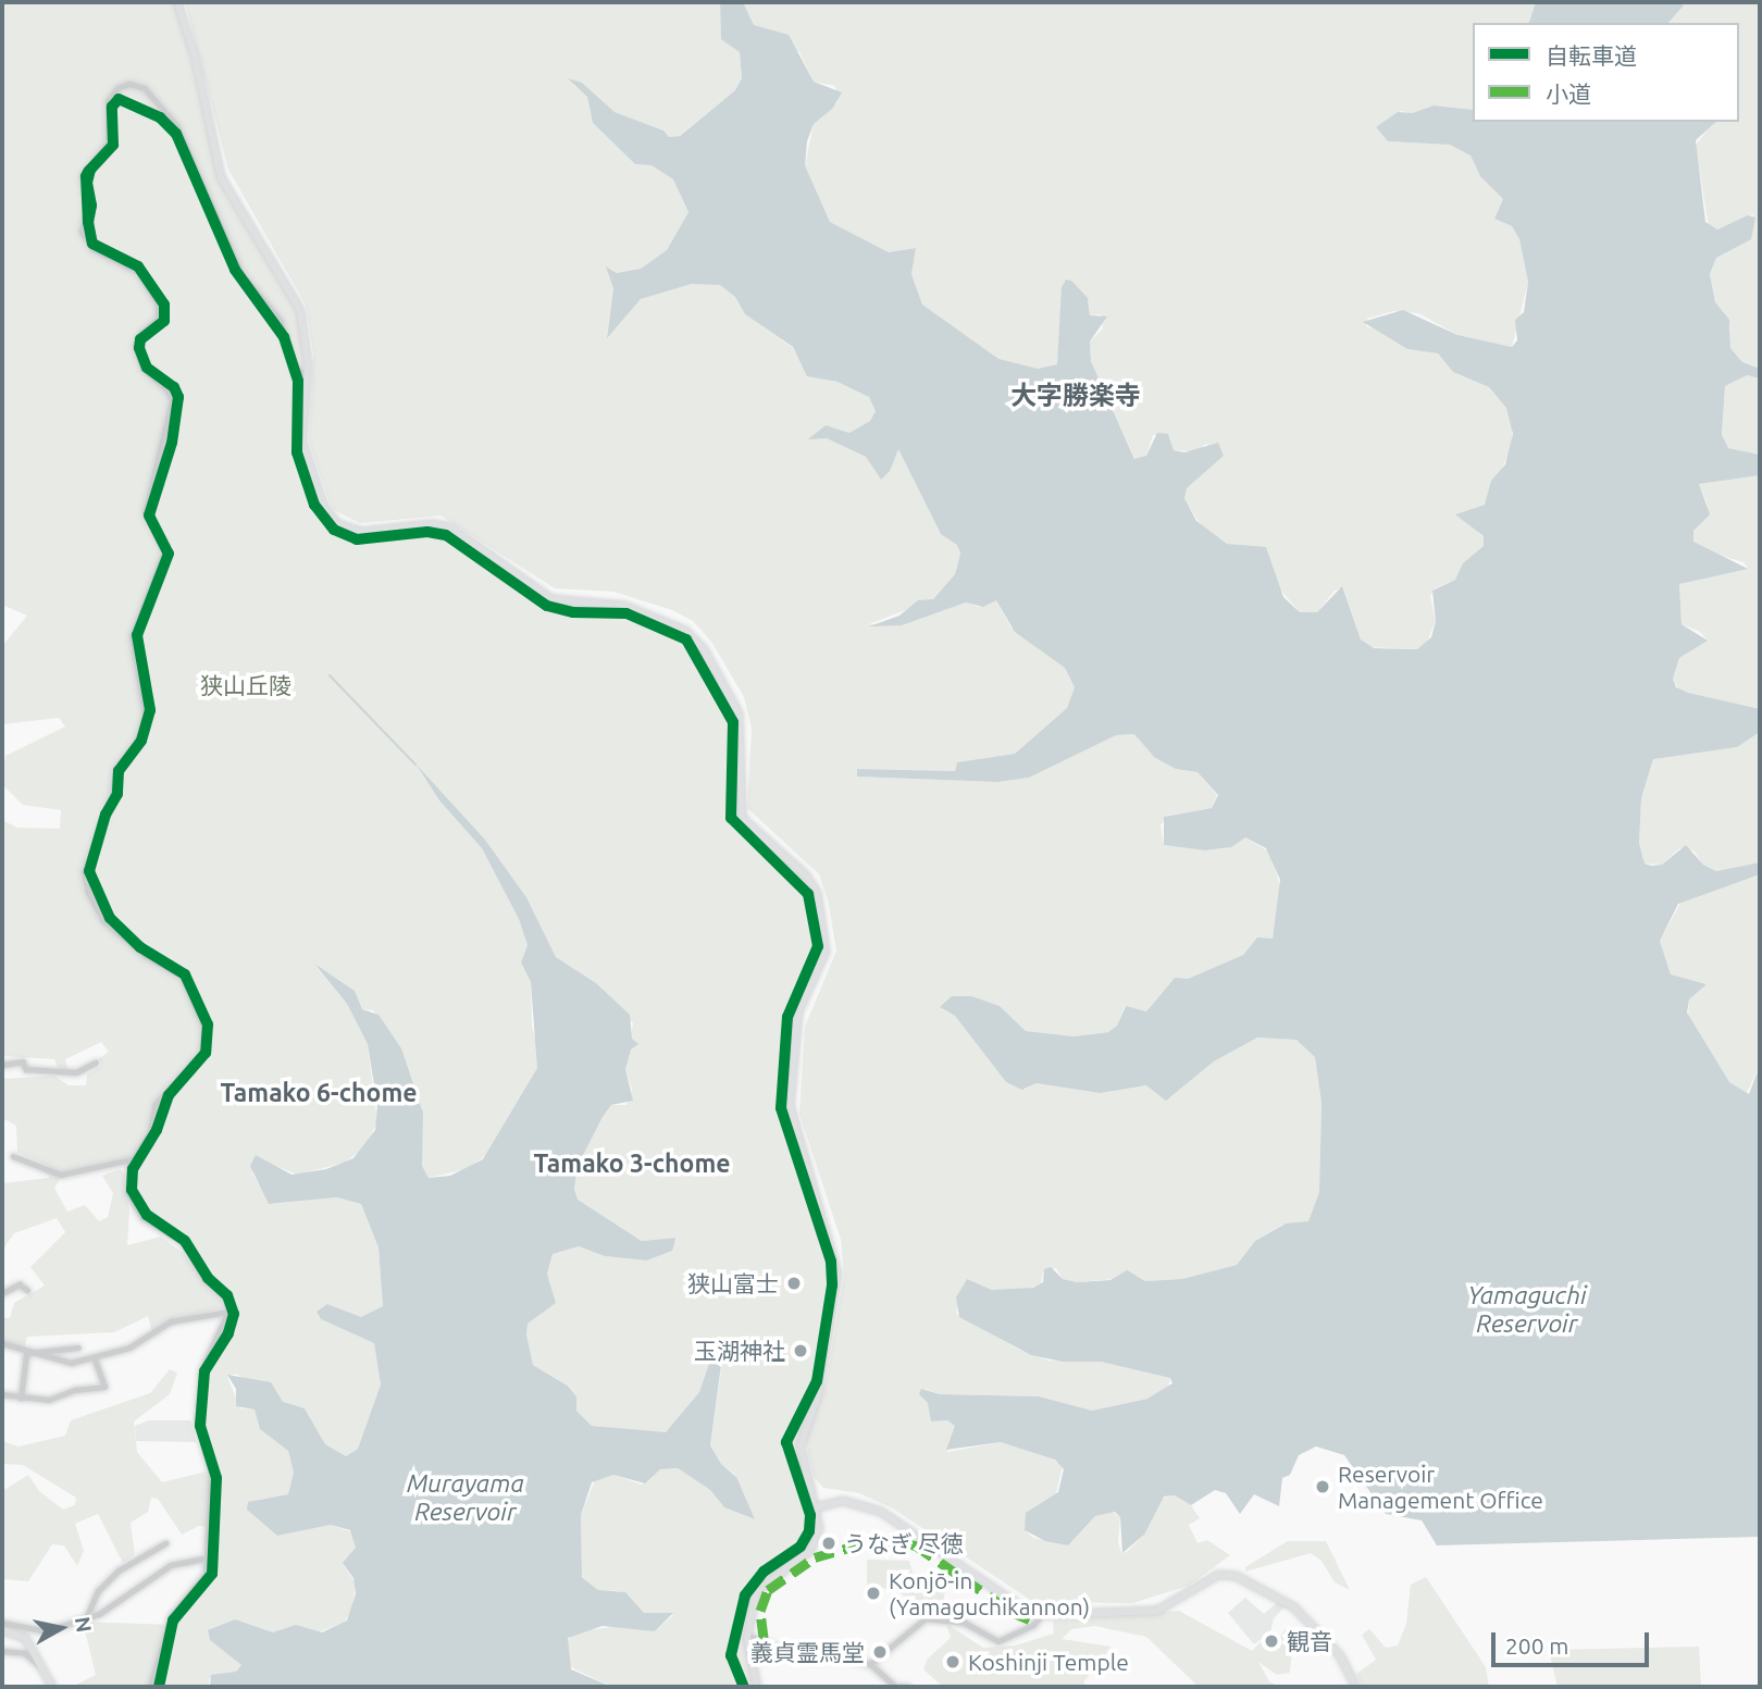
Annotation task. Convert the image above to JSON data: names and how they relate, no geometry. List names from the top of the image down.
{
  "districts": ["大字勝楽寺", "Tamako 6-chome", "Tamako 3-chome"],
  "water": ["Yamaguchi Reservoir", "Murayama Reservoir"],
  "parks": ["狭山丘陵"],
  "places": [
    "狭山富士",
    "玉湖神社",
    "Reservoir Management Office",
    "うなぎ 尽徳",
    "Konjō-in (Yamaguchikannon)",
    "観音",
    "義貞霊馬堂",
    "Koshinji Temple"
  ],
  "legend": ["自転車道", "小道"],
  "scale_bar": "200 m",
  "north": "right"
}
